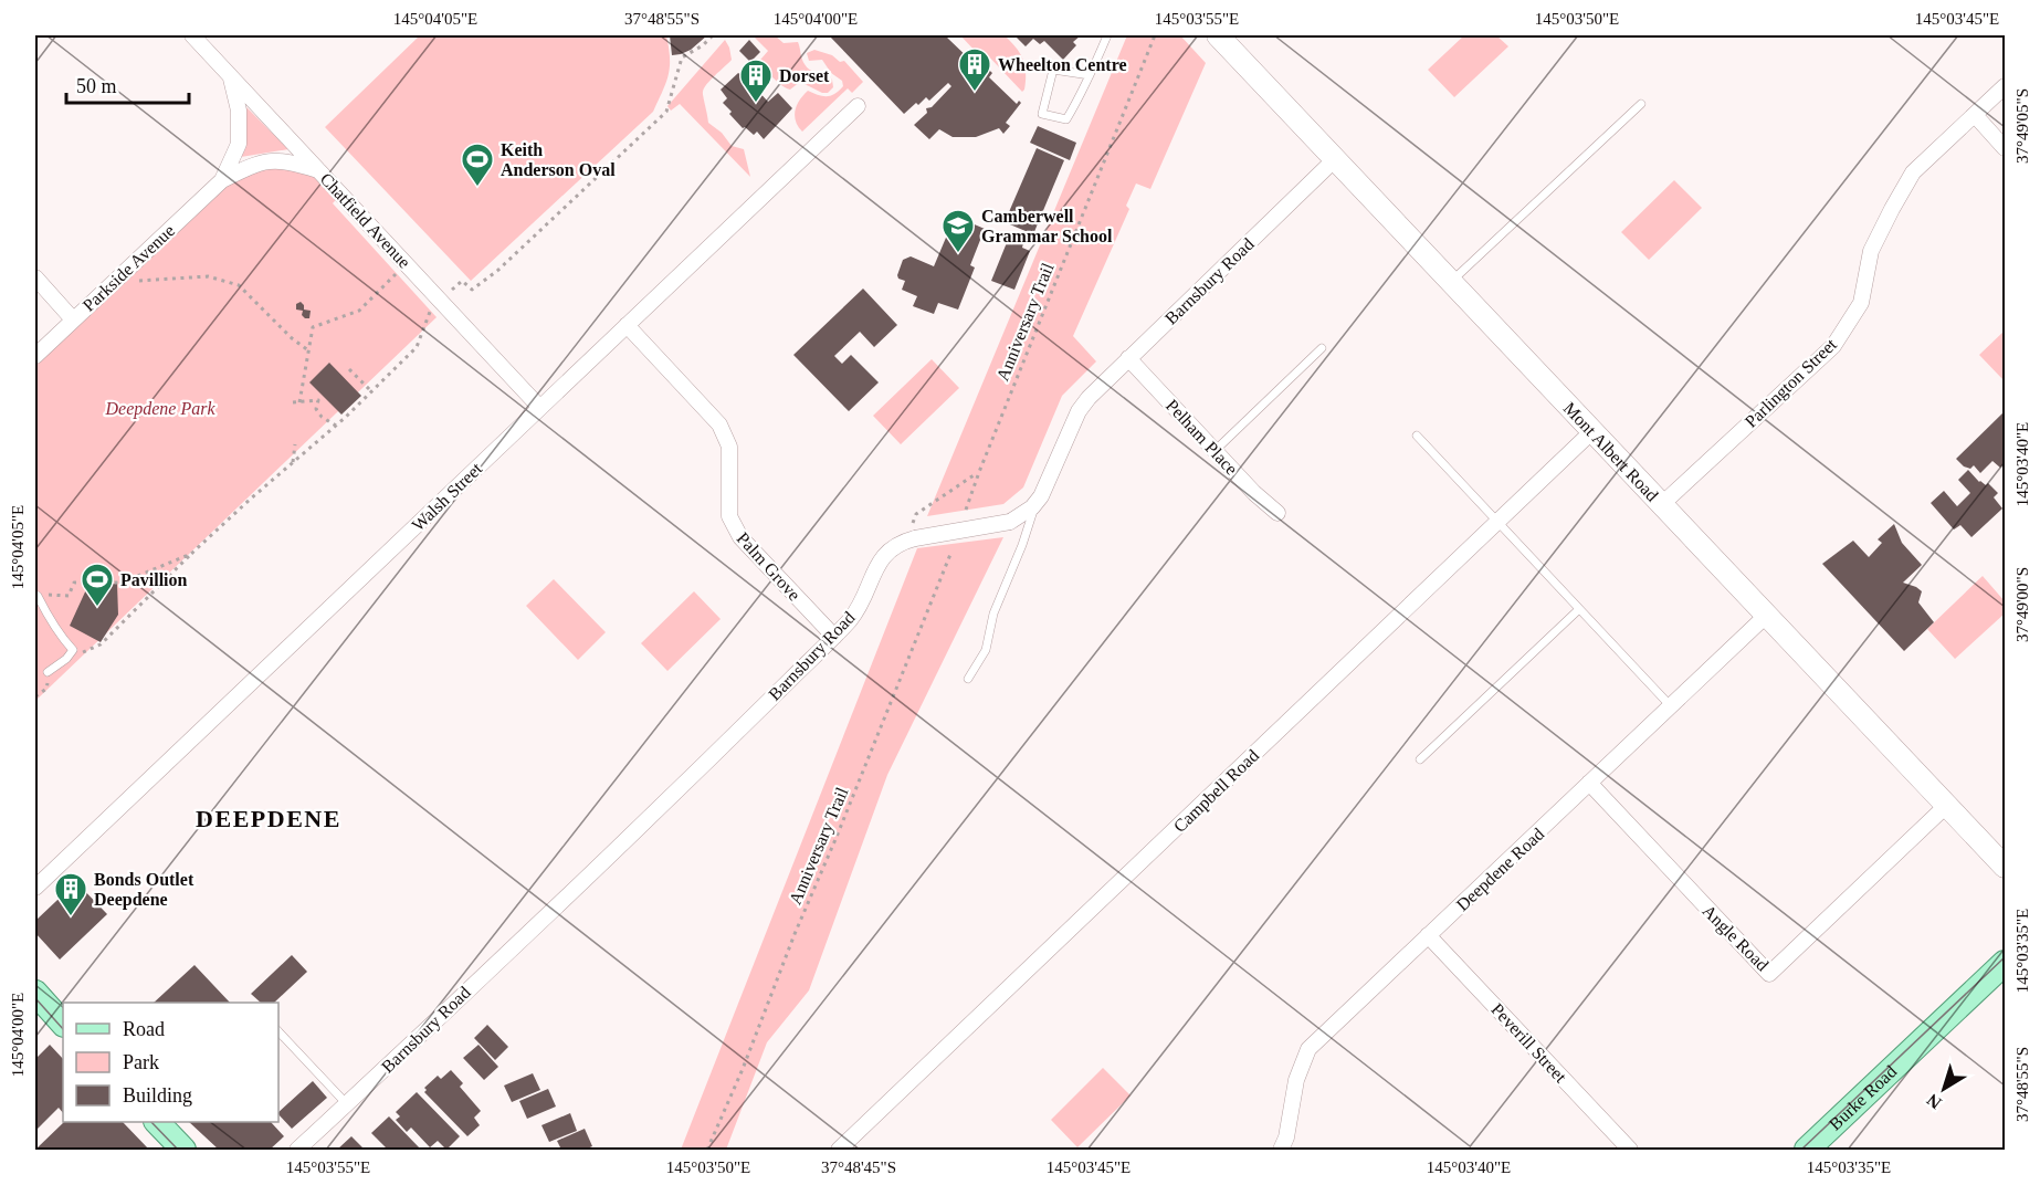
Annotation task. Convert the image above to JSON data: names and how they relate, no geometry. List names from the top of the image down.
{
  "streets": {
    "main road": ["Mont Albert Road", "Burke Road"],
    "street": [
      "Chatfield Avenue",
      "Parkside Avenue",
      "Barnsbury Road",
      "Parlington Street",
      "Pelham Place",
      "Walsh Street",
      "Palm Grove",
      "Campbell Road",
      "Deepdene Road",
      "Angle Road",
      "Peverill Street"
    ],
    "path": ["Anniversary Trail"]
  },
  "crossings": [
    ["Chatfield Avenue", "Parkside Avenue"],
    ["Chatfield Avenue", "Walsh Street"],
    ["Barnsbury Road", "Pelham Place"],
    ["Barnsbury Road", "Mont Albert Road"],
    ["Barnsbury Road", "Palm Grove"],
    ["Parlington Street", "Mont Albert Road"],
    ["Mont Albert Road", "Campbell Road"],
    ["Mont Albert Road", "Deepdene Road"],
    ["Mont Albert Road", "Angle Road"],
    ["Walsh Street", "Palm Grove"],
    ["Deepdene Road", "Angle Road"],
    ["Deepdene Road", "Peverill Street"]
  ],
  "districts": ["DEEPDENE"],
  "parks": ["Deepdene Park"],
  "places": {
    "building": ["Wheelton Centre", "Dorset", "Bonds Outlet Deepdene"],
    "sports": ["Keith Anderson Oval", "Pavillion"],
    "school or university": ["Camberwell Grammar School"]
  },
  "legend": ["Road", "Park", "Building"],
  "scale_bar": "50 m",
  "north": "bottom left",
  "coordinates": [
    "145°04'05\"E",
    "37°48'55\"S",
    "145°04'00\"E",
    "145°03'55\"E",
    "145°03'50\"E",
    "145°03'45\"E",
    "37°49'05\"S",
    "145°03'40\"E",
    "37°49'00\"S",
    "145°03'35\"E",
    "37°48'45\"S"
  ]
}
